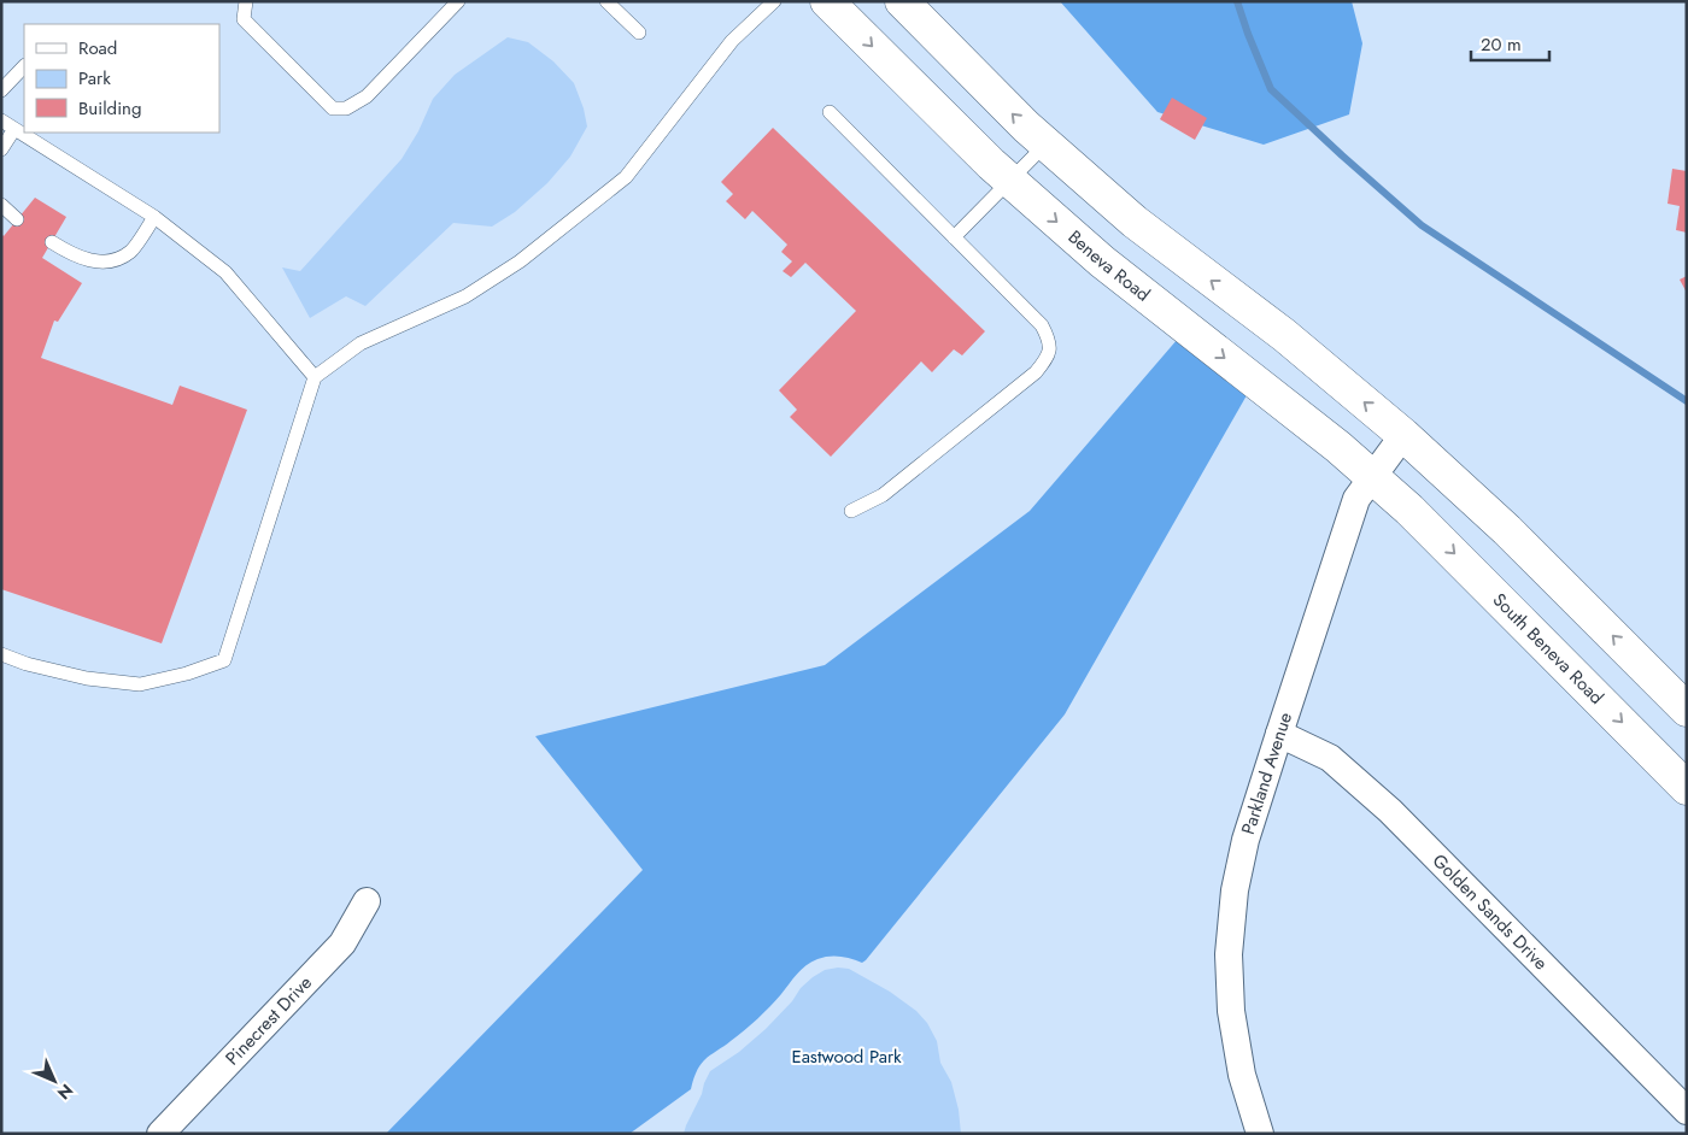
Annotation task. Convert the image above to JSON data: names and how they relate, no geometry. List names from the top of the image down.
{
  "streets": {
    "main road": ["Beneva Road", "South Beneva Road"],
    "street": ["Parkland Avenue", "Golden Sands Drive", "Pinecrest Drive"]
  },
  "crossings": [
    ["Beneva Road", "South Beneva Road"],
    ["Beneva Road", "Parkland Avenue"],
    ["Parkland Avenue", "Golden Sands Drive"]
  ],
  "parks": ["Eastwood Park"],
  "legend": ["Road", "Park", "Building"],
  "scale_bar": "20 m",
  "north": "bottom right"
}
